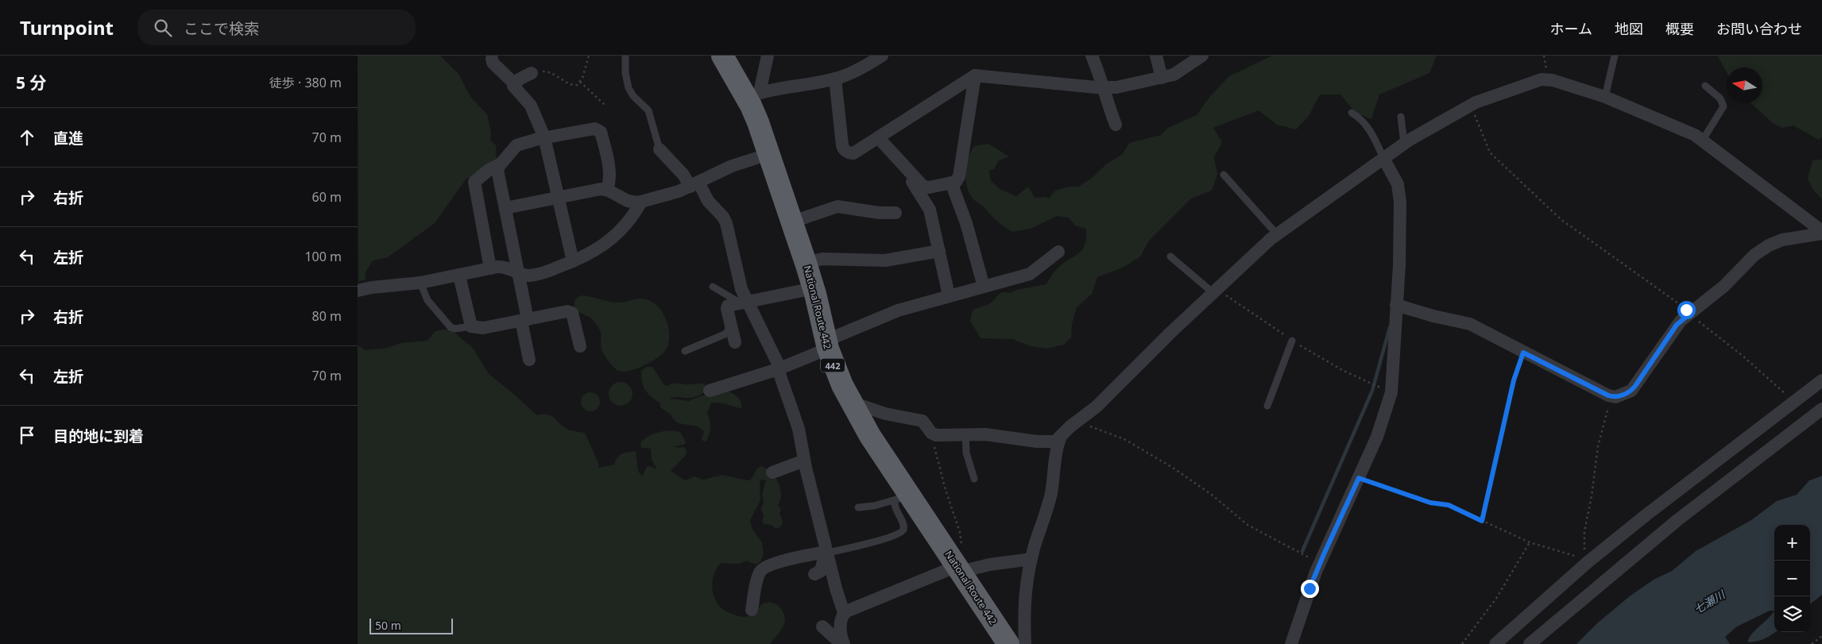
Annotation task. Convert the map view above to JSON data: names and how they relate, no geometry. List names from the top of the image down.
{
  "streets": {
    "highway": ["National Route 442", "442"]
  },
  "water": ["七瀬川"],
  "scale_bar": "50 m",
  "north": "left",
  "page": {
    "header": "Turnpoint",
    "search": "ここで検索",
    "nav": [
      "ホーム",
      "地図",
      "概要",
      "お問い合わせ"
    ],
    "heading": ["5 分", "徒歩 · 380 m"],
    "list": [
      ["直進", "70 m"],
      ["右折", "60 m"],
      ["左折", "100 m"],
      ["右折", "80 m"],
      ["左折", "70 m"],
      "目的地に到着"
    ],
    "map_buttons": ["+", "−"],
    "scale": "50 m"
  }
}
